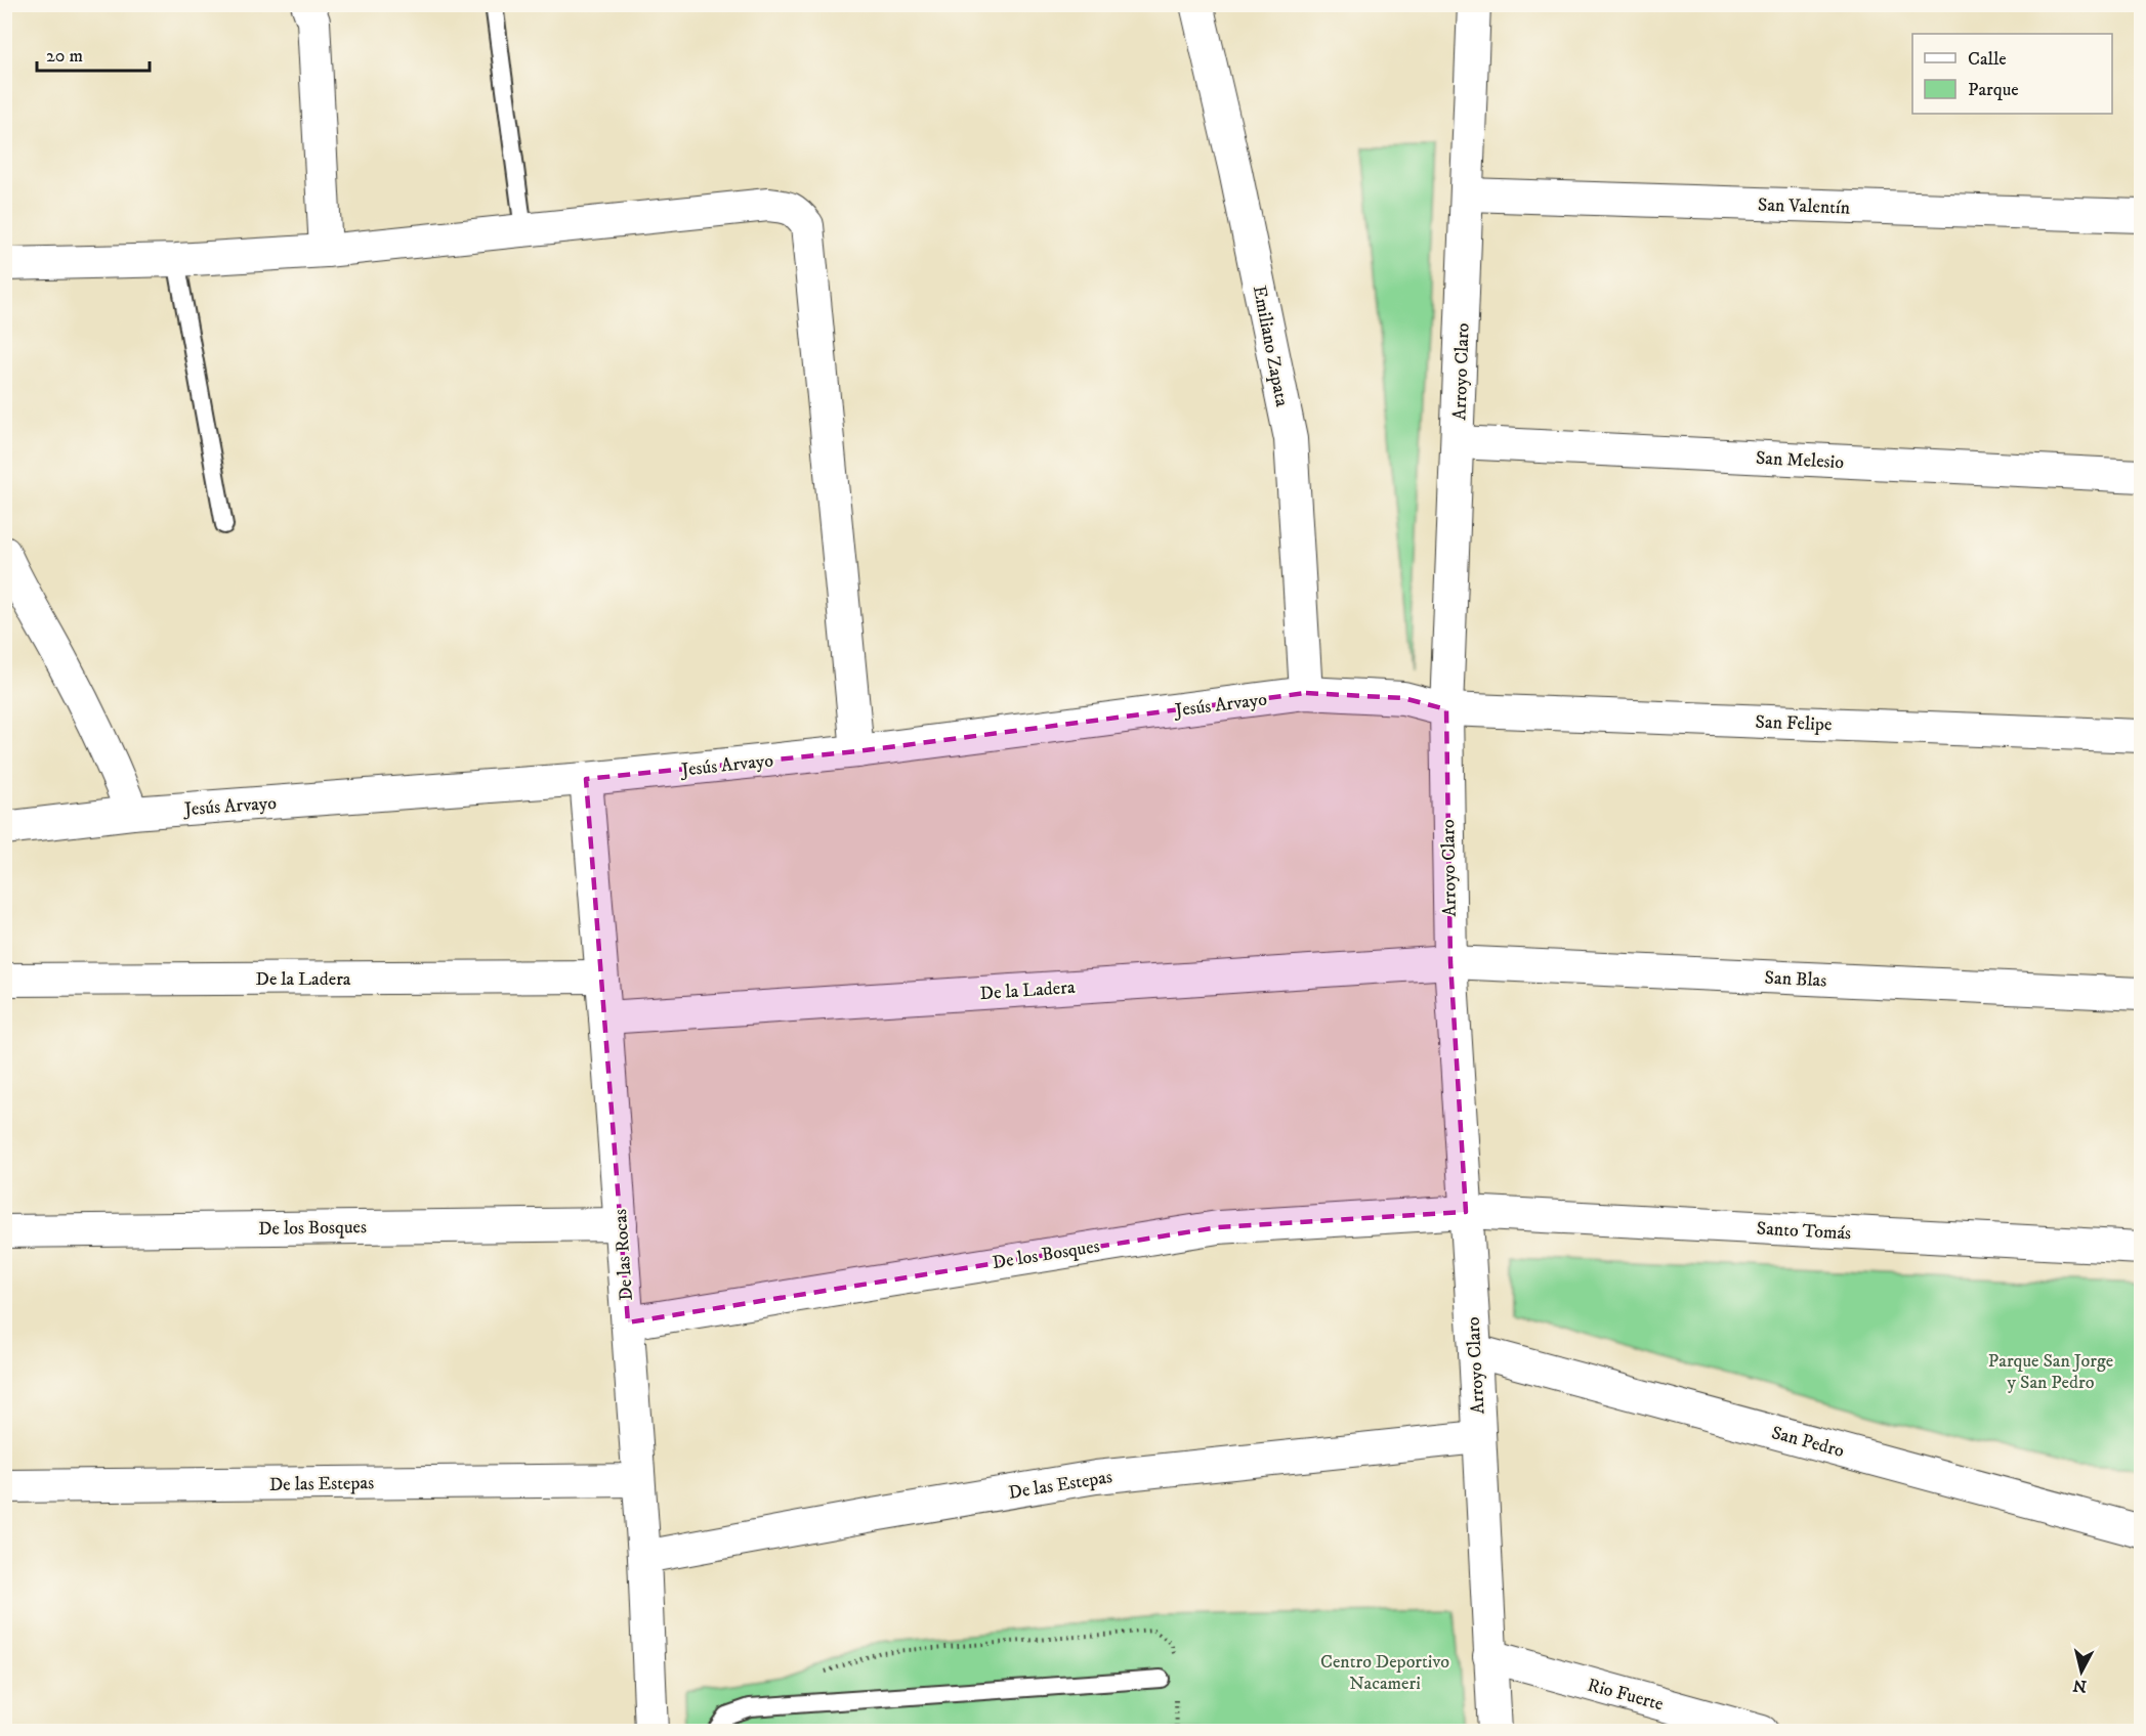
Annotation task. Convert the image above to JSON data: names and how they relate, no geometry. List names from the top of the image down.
{
  "streets": {
    "street": [
      "San Valentín",
      "Emiliano Zapata",
      "Arroyo Claro",
      "San Melesio",
      "Jesús Arvayo",
      "San Felipe",
      "De la Ladera",
      "San Blas",
      "De los Bosques",
      "Santo Tomás",
      "De las Rocas",
      "San Pedro",
      "De las Estepas",
      "Rio Fuerte"
    ]
  },
  "crossings": [
    ["San Valentín", "Arroyo Claro"],
    ["Emiliano Zapata", "Jesús Arvayo"],
    ["Arroyo Claro", "San Melesio"],
    ["Arroyo Claro", "Jesús Arvayo"],
    ["Arroyo Claro", "San Felipe"],
    ["Arroyo Claro", "De la Ladera"],
    ["Arroyo Claro", "San Blas"],
    ["Arroyo Claro", "De los Bosques"],
    ["Arroyo Claro", "Santo Tomás"],
    ["Arroyo Claro", "San Pedro"],
    ["Arroyo Claro", "De las Estepas"],
    ["Arroyo Claro", "Rio Fuerte"],
    ["Jesús Arvayo", "San Felipe"],
    ["Jesús Arvayo", "De las Rocas"],
    ["De la Ladera", "San Blas"],
    ["De la Ladera", "De las Rocas"],
    ["De los Bosques", "Santo Tomás"],
    ["De los Bosques", "De las Rocas"],
    ["De las Rocas", "De las Estepas"]
  ],
  "parks": ["Parque San Jorge y San Pedro", "Centro Deportivo Nacameri"],
  "legend": ["Calle", "Parque"],
  "scale_bar": "20 m",
  "north": "bottom"
}
